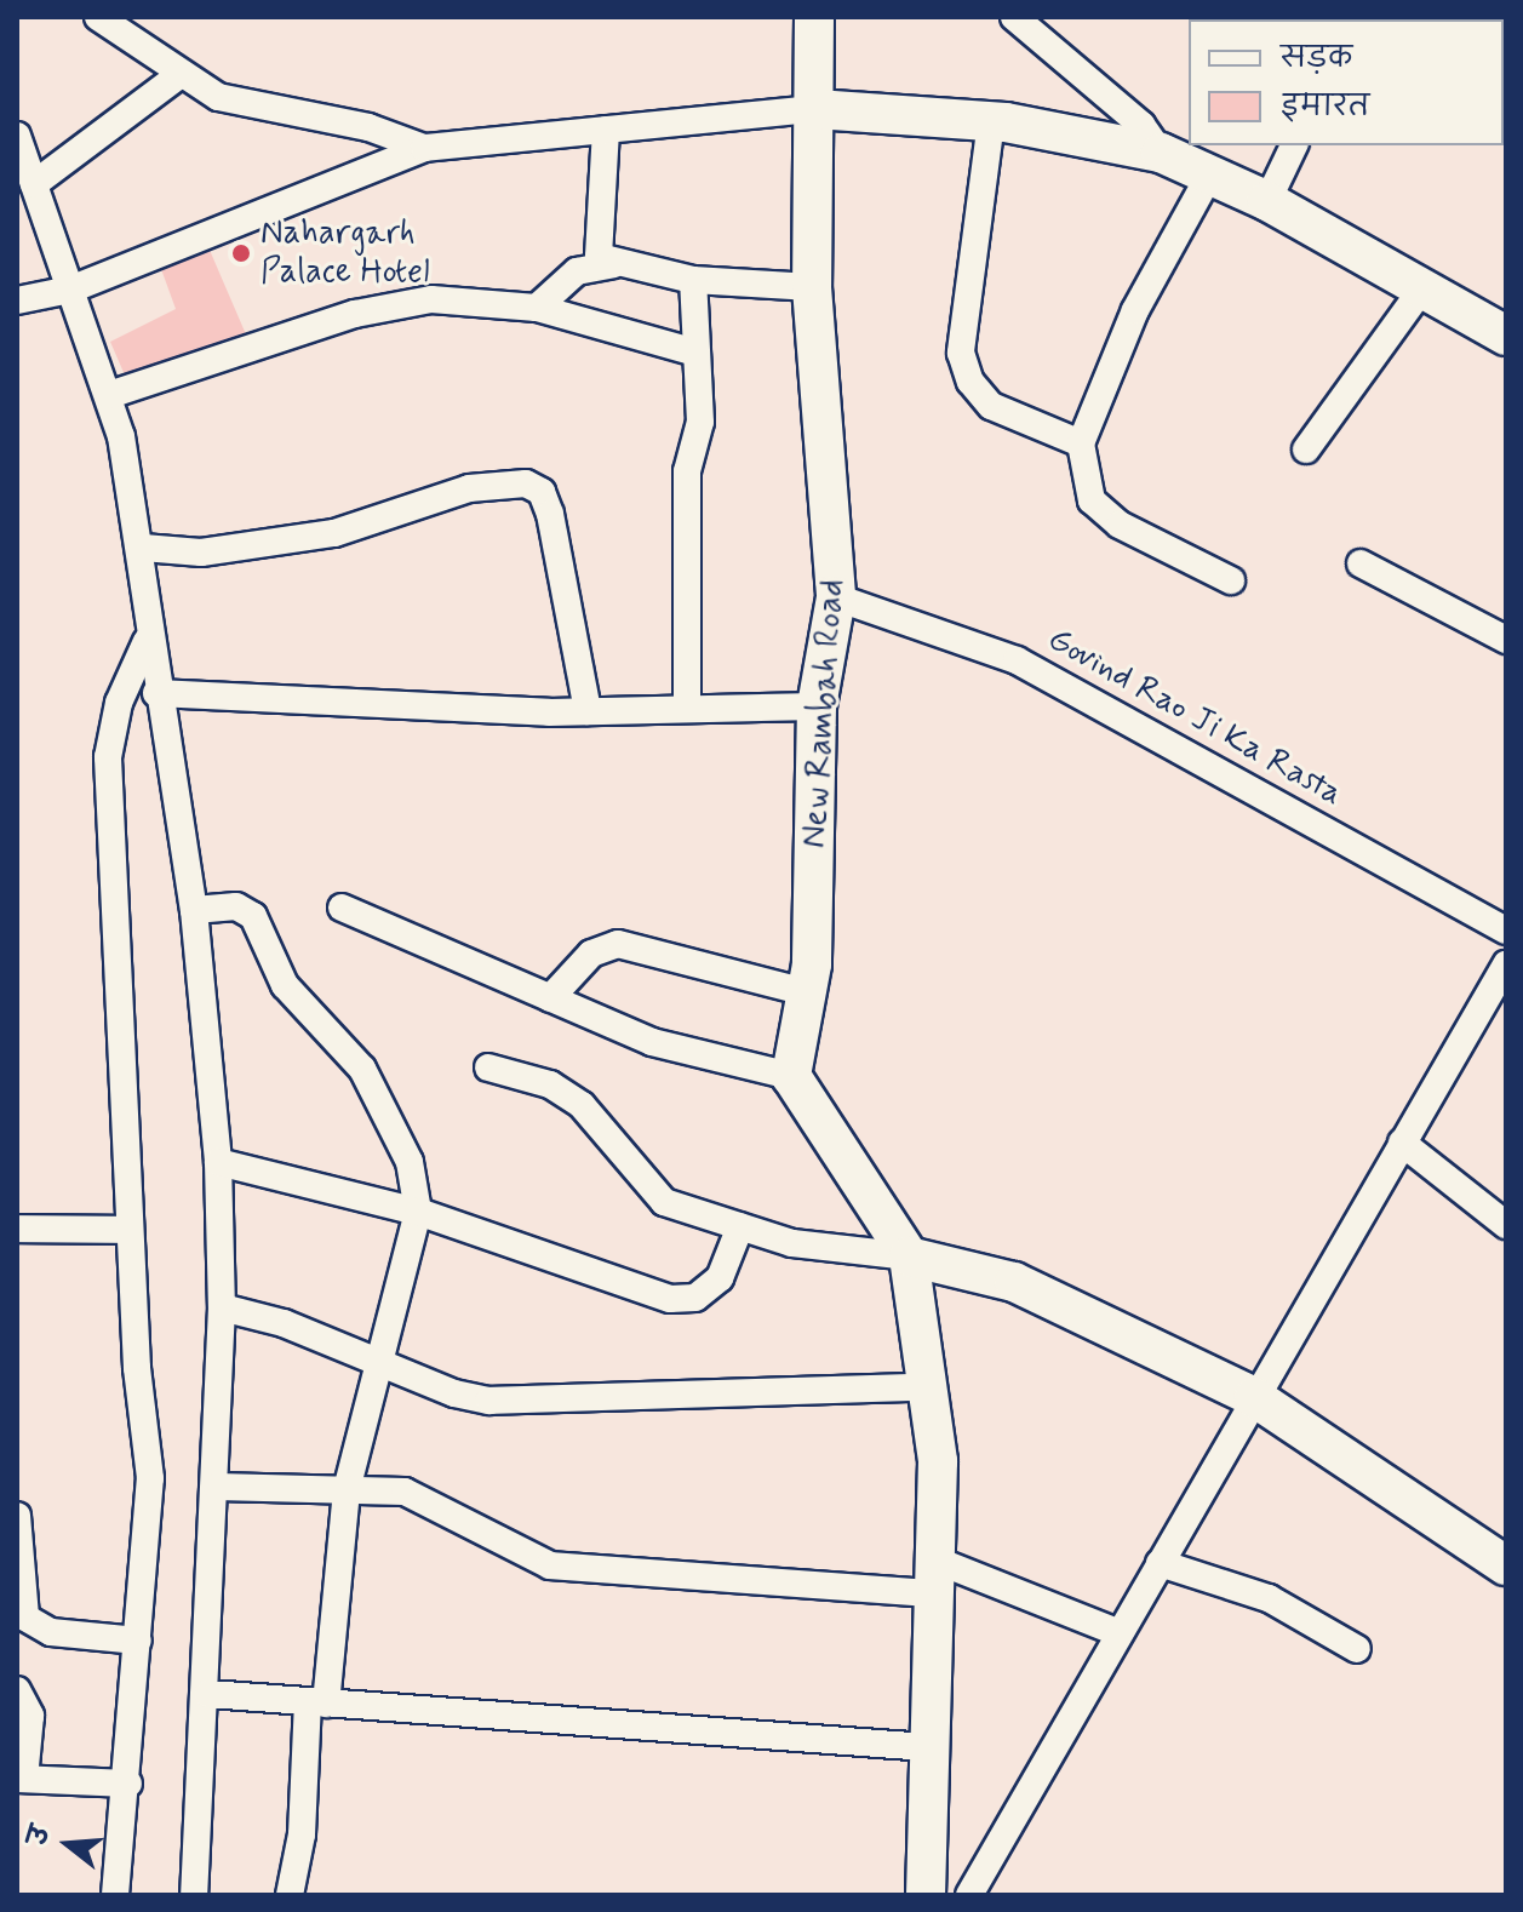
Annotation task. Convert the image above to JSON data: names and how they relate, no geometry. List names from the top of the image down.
{
  "streets": {
    "street": ["New Rambah Road", "Govind Rao Ji Ka Rasta"]
  },
  "crossings": [
    ["New Rambah Road", "Govind Rao Ji Ka Rasta"]
  ],
  "places": ["Nahargarh Palace Hotel"],
  "legend": ["सड़क", "इमारत"],
  "north": "left"
}
